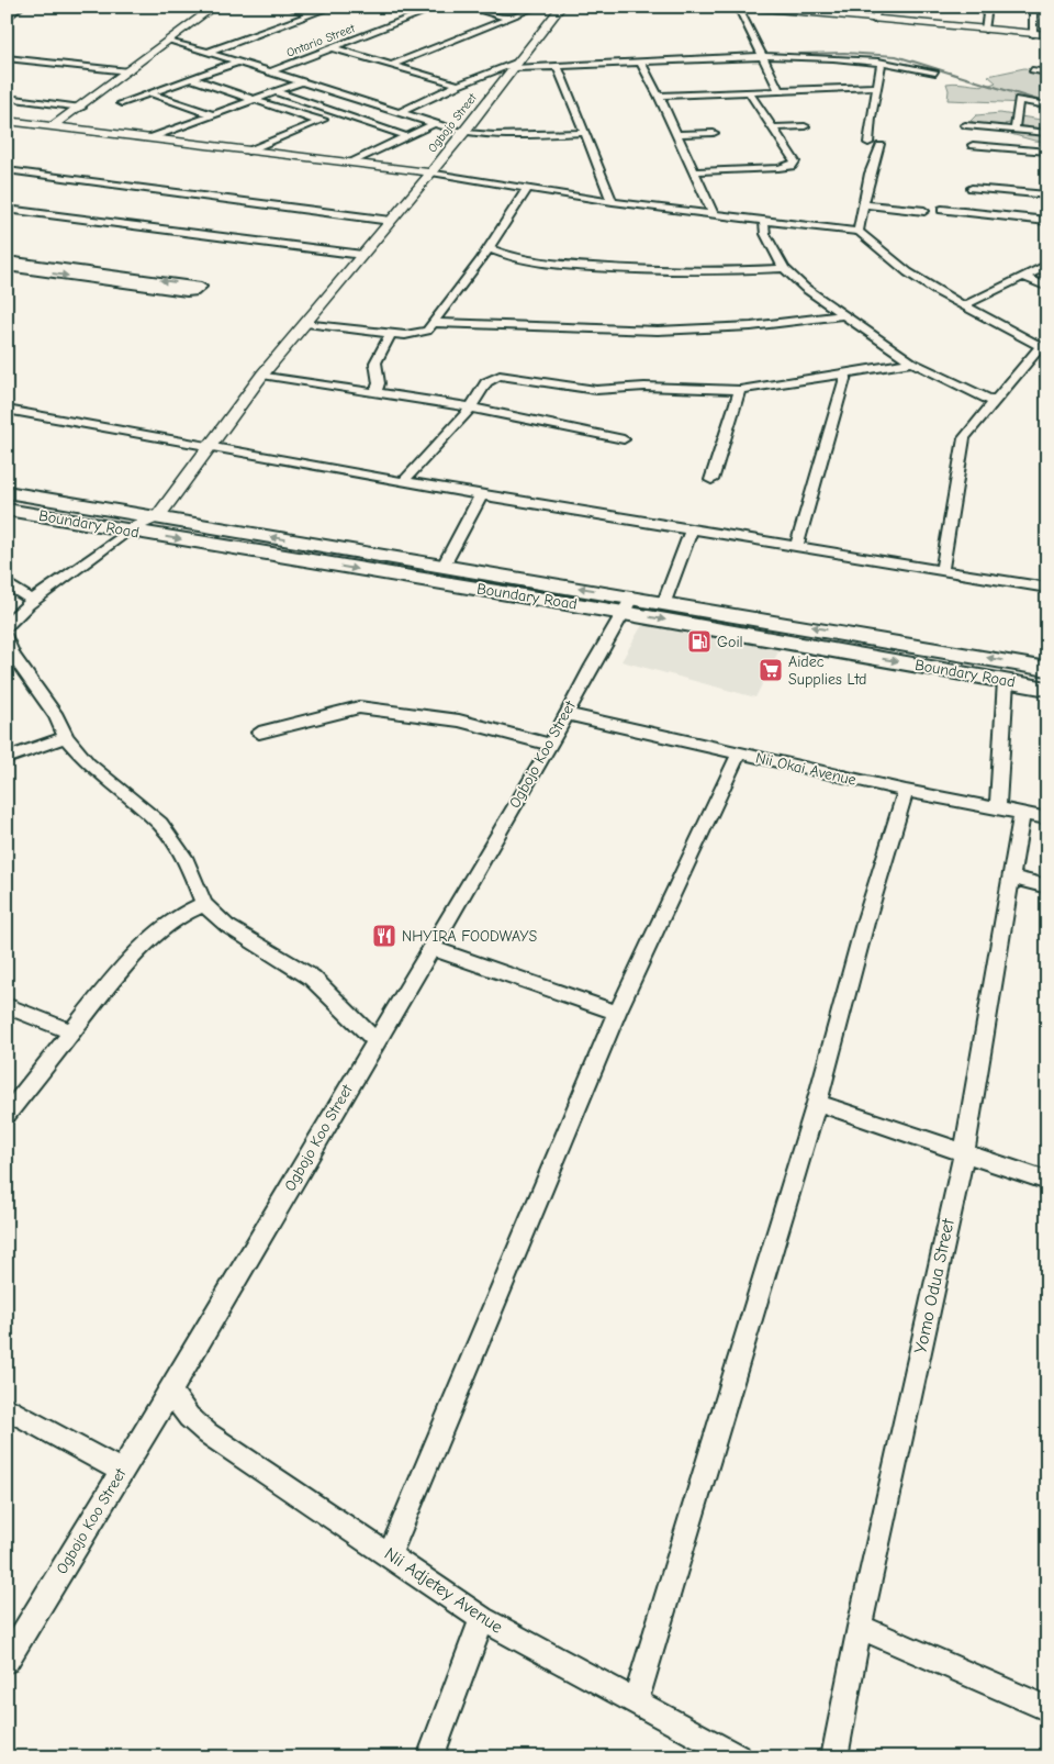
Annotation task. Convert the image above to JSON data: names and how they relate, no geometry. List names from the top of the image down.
{
  "streets": {
    "main road": ["Boundary Road"],
    "street": [
      "Ontario Street",
      "Ogbojo Street",
      "Ogbojo Koo Street",
      "Nii Okai Avenue",
      "Yomo Odua Street",
      "Nii Adjetey Avenue"
    ]
  },
  "crossings": [
    ["Ogbojo Street", "Boundary Road"],
    ["Boundary Road", "Ogbojo Koo Street"],
    ["Ogbojo Koo Street", "Nii Okai Avenue"],
    ["Ogbojo Koo Street", "Nii Adjetey Avenue"],
    ["Nii Okai Avenue", "Yomo Odua Street"]
  ],
  "places": {
    "fuel station": ["Goil"],
    "supermarket": ["Aidec Supplies Ltd"],
    "restaurant": ["NHYIRA FOODWAYS"]
  }
}
